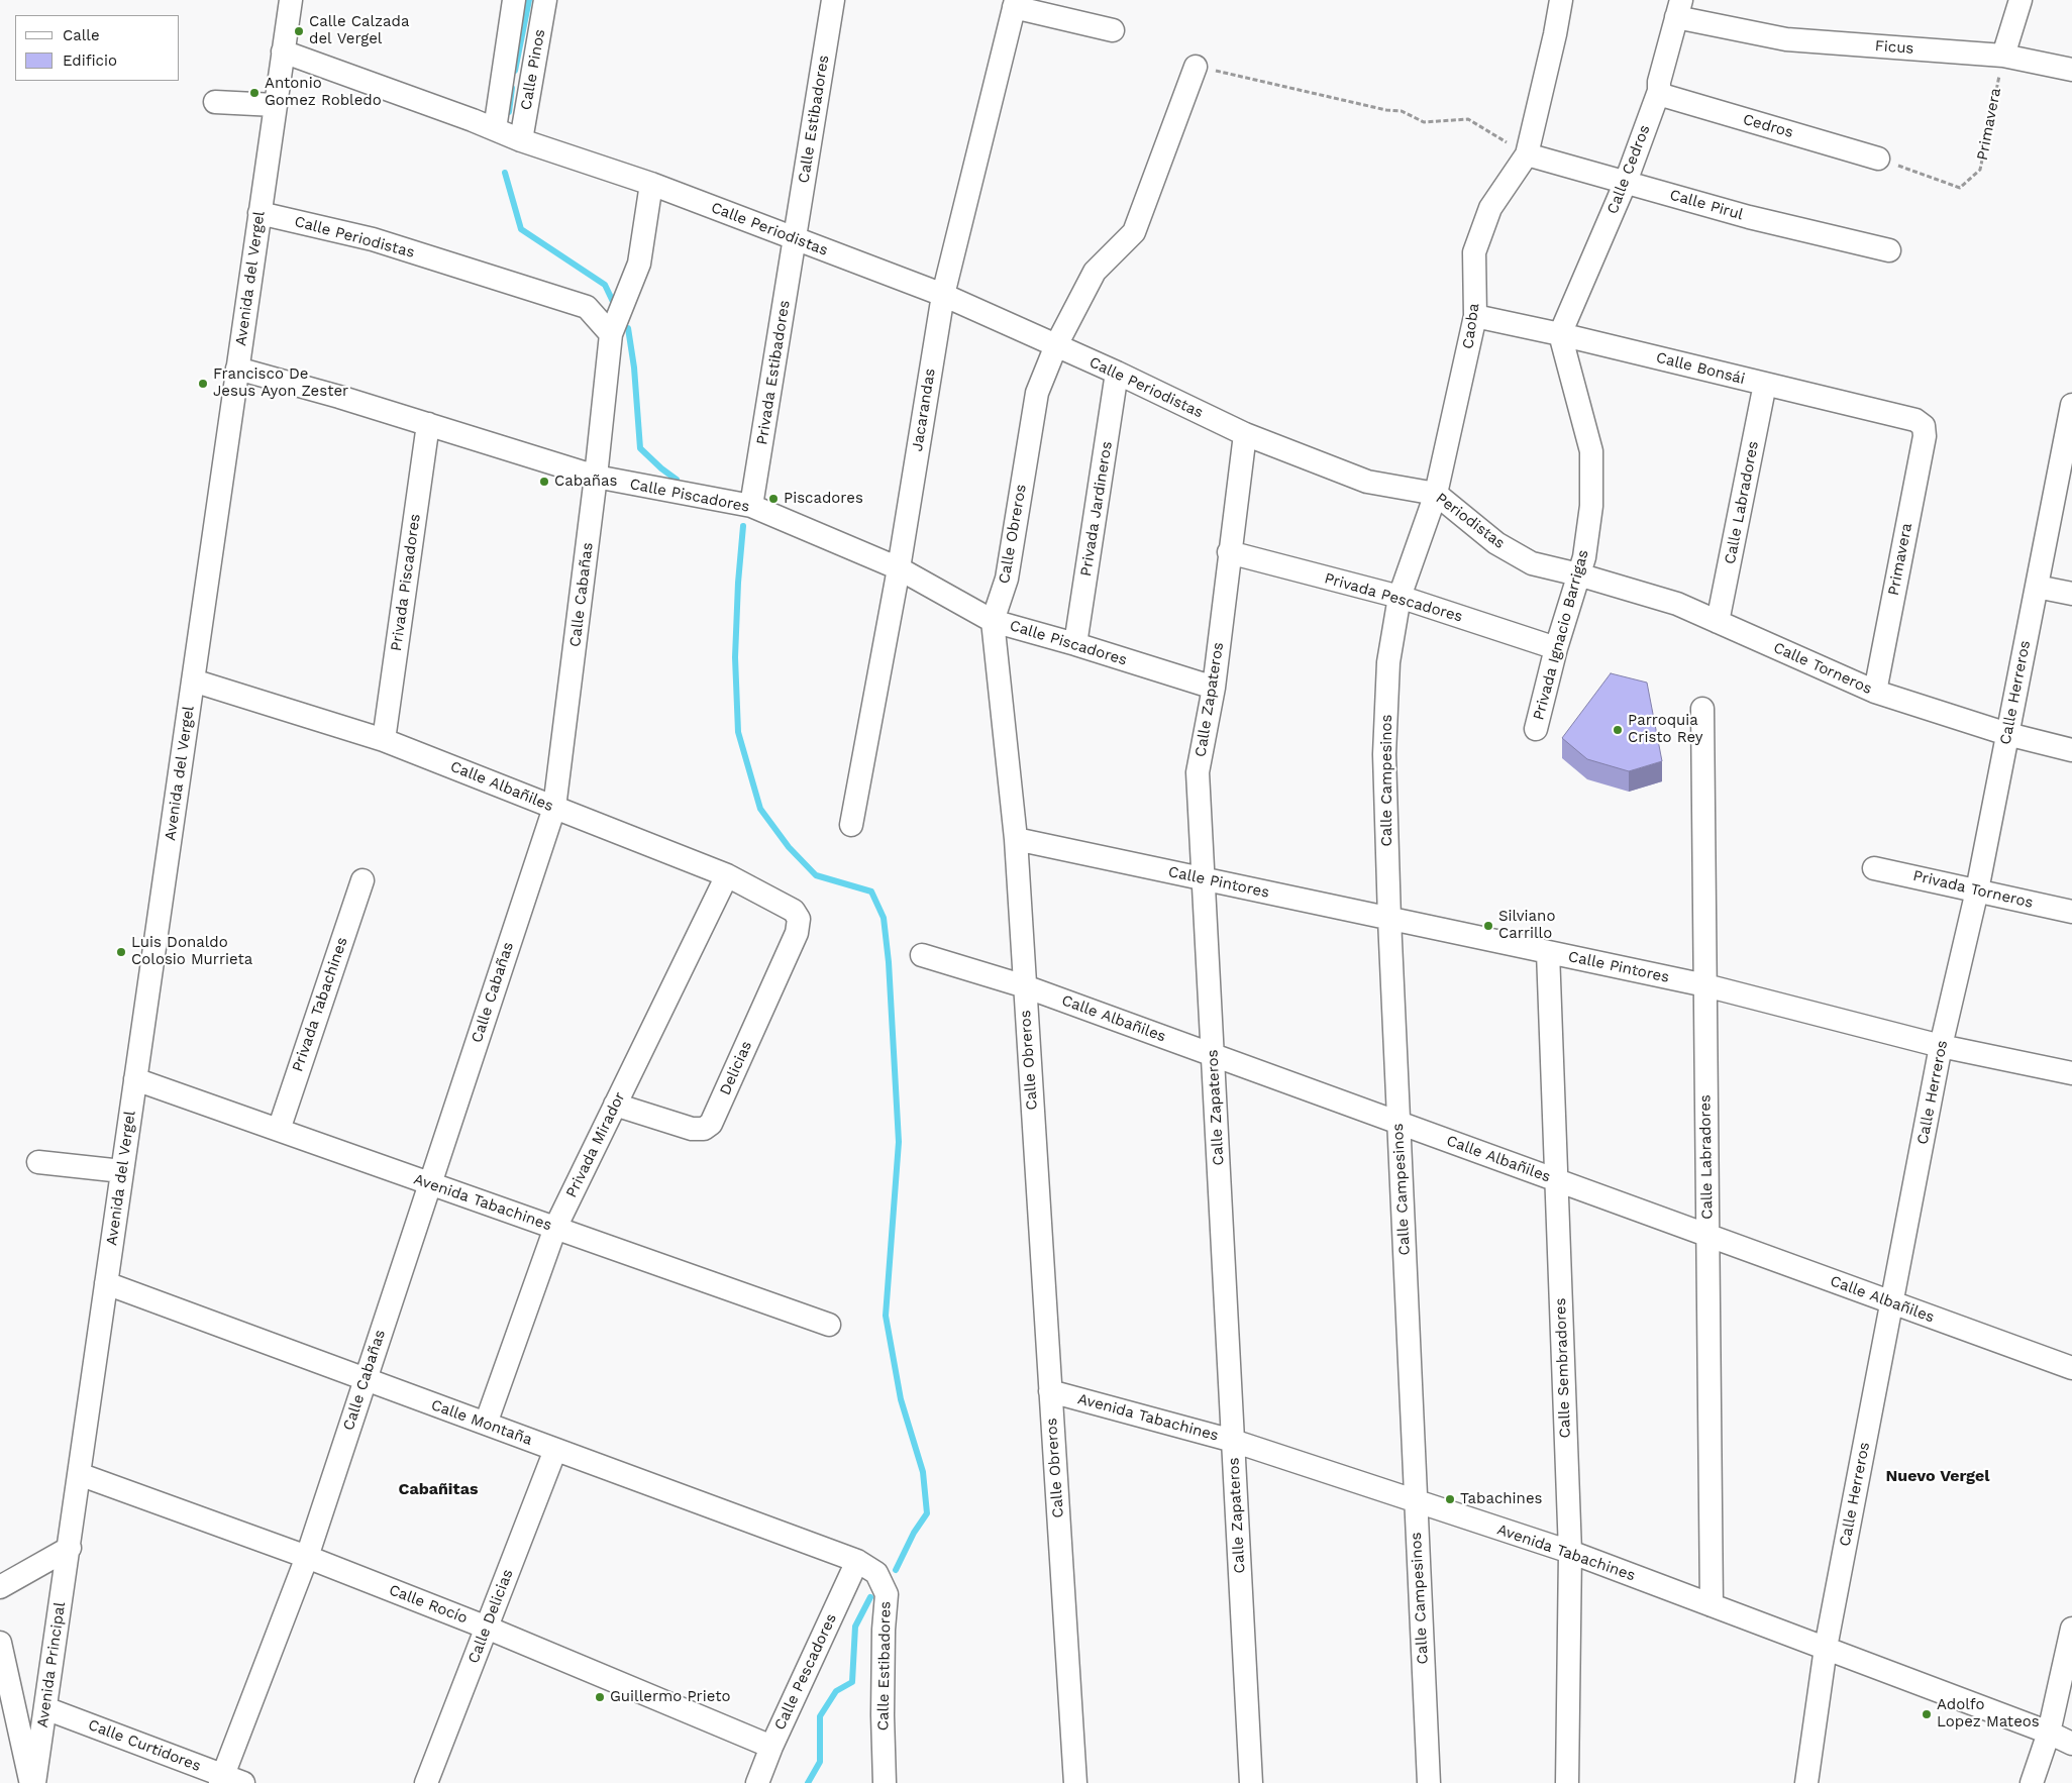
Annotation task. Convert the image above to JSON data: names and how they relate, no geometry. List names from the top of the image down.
{
  "streets": {
    "street": [
      "Ficus",
      "Calle Pinos",
      "Calle Estibadores",
      "Primavera",
      "Cedros",
      "Calle Cedros",
      "Calle Pirul",
      "Calle Periodistas",
      "Avenida del Vergel",
      "Caoba",
      "Calle Bonsái",
      "Privada Estibadores",
      "Jacarandas",
      "Calle Piscadores",
      "Calle Labradores",
      "Privada Jardineros",
      "Periodistas",
      "Calle Obreros",
      "Privada Piscadores",
      "Calle Cabañas",
      "Privada Pescadores",
      "Privada Ignacio Barrigas",
      "Calle Torneros",
      "Calle Herreros",
      "Calle Zapateros",
      "Calle Campesinos",
      "Calle Albañiles",
      "Calle Pintores",
      "Privada Torneros",
      "Privada Tabachines",
      "Delicias",
      "Privada Mirador",
      "Avenida Tabachines",
      "Calle Sembradores",
      "Calle Montaña",
      "Calle Rocío",
      "Calle Delicias",
      "Avenida Principal",
      "Calle Pescadores",
      "Calle Curtidores"
    ]
  },
  "crossings": [
    ["Ficus", "Primavera"],
    ["Ficus", "Calle Cedros"],
    ["Calle Pinos", "Calle Periodistas"],
    ["Calle Estibadores", "Calle Periodistas"],
    ["Calle Estibadores", "Privada Estibadores"],
    ["Calle Estibadores", "Calle Montaña"],
    ["Calle Estibadores", "Calle Pescadores"],
    ["Primavera", "Cedros"],
    ["Primavera", "Calle Bonsái"],
    ["Primavera", "Calle Torneros"],
    ["Cedros", "Calle Cedros"],
    ["Calle Cedros", "Calle Pirul"],
    ["Calle Cedros", "Calle Bonsái"],
    ["Calle Cedros", "Privada Ignacio Barrigas"],
    ["Calle Pirul", "Caoba"],
    ["Calle Periodistas", "Avenida del Vergel"],
    ["Calle Periodistas", "Privada Estibadores"],
    ["Calle Periodistas", "Jacarandas"],
    ["Calle Periodistas", "Privada Jardineros"],
    ["Calle Periodistas", "Periodistas"],
    ["Calle Periodistas", "Calle Obreros"],
    ["Calle Periodistas", "Calle Cabañas"],
    ["Calle Periodistas", "Calle Zapateros"],
    ["Avenida del Vergel", "Calle Piscadores"],
    ["Avenida del Vergel", "Calle Albañiles"],
    ["Avenida del Vergel", "Avenida Tabachines"],
    ["Avenida del Vergel", "Calle Montaña"],
    ["Avenida del Vergel", "Calle Rocío"],
    ["Avenida del Vergel", "Avenida Principal"],
    ["Caoba", "Calle Bonsái"],
    ["Caoba", "Periodistas"],
    ["Caoba", "Privada Pescadores"],
    ["Caoba", "Calle Campesinos"],
    ["Calle Bonsái", "Calle Labradores"],
    ["Calle Bonsái", "Privada Ignacio Barrigas"],
    ["Privada Estibadores", "Calle Piscadores"],
    ["Jacarandas", "Calle Piscadores"],
    ["Calle Piscadores", "Privada Jardineros"],
    ["Calle Piscadores", "Calle Obreros"],
    ["Calle Piscadores", "Privada Piscadores"],
    ["Calle Piscadores", "Calle Cabañas"],
    ["Calle Piscadores", "Calle Zapateros"],
    ["Calle Labradores", "Calle Torneros"],
    ["Calle Labradores", "Calle Albañiles"],
    ["Calle Labradores", "Calle Pintores"],
    ["Calle Labradores", "Avenida Tabachines"],
    ["Periodistas", "Privada Ignacio Barrigas"],
    ["Periodistas", "Calle Torneros"],
    ["Periodistas", "Calle Zapateros"],
    ["Calle Obreros", "Calle Albañiles"],
    ["Calle Obreros", "Calle Pintores"],
    ["Calle Obreros", "Avenida Tabachines"],
    ["Privada Piscadores", "Calle Albañiles"],
    ["Calle Cabañas", "Calle Albañiles"],
    ["Calle Cabañas", "Avenida Tabachines"],
    ["Calle Cabañas", "Calle Montaña"],
    ["Calle Cabañas", "Calle Rocío"],
    ["Calle Cabañas", "Calle Curtidores"],
    ["Privada Pescadores", "Privada Ignacio Barrigas"],
    ["Privada Pescadores", "Calle Zapateros"],
    ["Privada Pescadores", "Calle Campesinos"],
    ["Privada Ignacio Barrigas", "Calle Torneros"],
    ["Calle Torneros", "Calle Herreros"],
    ["Calle Herreros", "Calle Albañiles"],
    ["Calle Herreros", "Calle Pintores"],
    ["Calle Herreros", "Privada Torneros"],
    ["Calle Herreros", "Avenida Tabachines"],
    ["Calle Zapateros", "Calle Albañiles"],
    ["Calle Zapateros", "Calle Pintores"],
    ["Calle Zapateros", "Avenida Tabachines"],
    ["Calle Campesinos", "Calle Albañiles"],
    ["Calle Campesinos", "Calle Pintores"],
    ["Calle Campesinos", "Avenida Tabachines"],
    ["Calle Albañiles", "Delicias"],
    ["Calle Albañiles", "Privada Mirador"],
    ["Calle Albañiles", "Calle Sembradores"],
    ["Calle Pintores", "Calle Sembradores"],
    ["Privada Tabachines", "Avenida Tabachines"],
    ["Delicias", "Privada Mirador"],
    ["Privada Mirador", "Avenida Tabachines"],
    ["Privada Mirador", "Calle Montaña"],
    ["Avenida Tabachines", "Calle Sembradores"],
    ["Calle Montaña", "Calle Delicias"],
    ["Calle Montaña", "Calle Pescadores"],
    ["Calle Rocío", "Calle Delicias"],
    ["Calle Rocío", "Calle Pescadores"],
    ["Avenida Principal", "Calle Curtidores"]
  ],
  "districts": ["Nuevo Vergel", "Cabañitas"],
  "places": [
    "Calle Calzada del Vergel",
    "Antonio Gomez Robledo",
    "Francisco De Jesus Ayon Zester",
    "Cabañas",
    "Piscadores",
    "Parroquia Cristo Rey",
    "Silviano Carrillo",
    "Luis Donaldo Colosio Murrieta",
    "Tabachines",
    "Guillermo Prieto",
    "Adolfo Lopez Mateos"
  ],
  "legend": ["Calle", "Edificio"]
}
